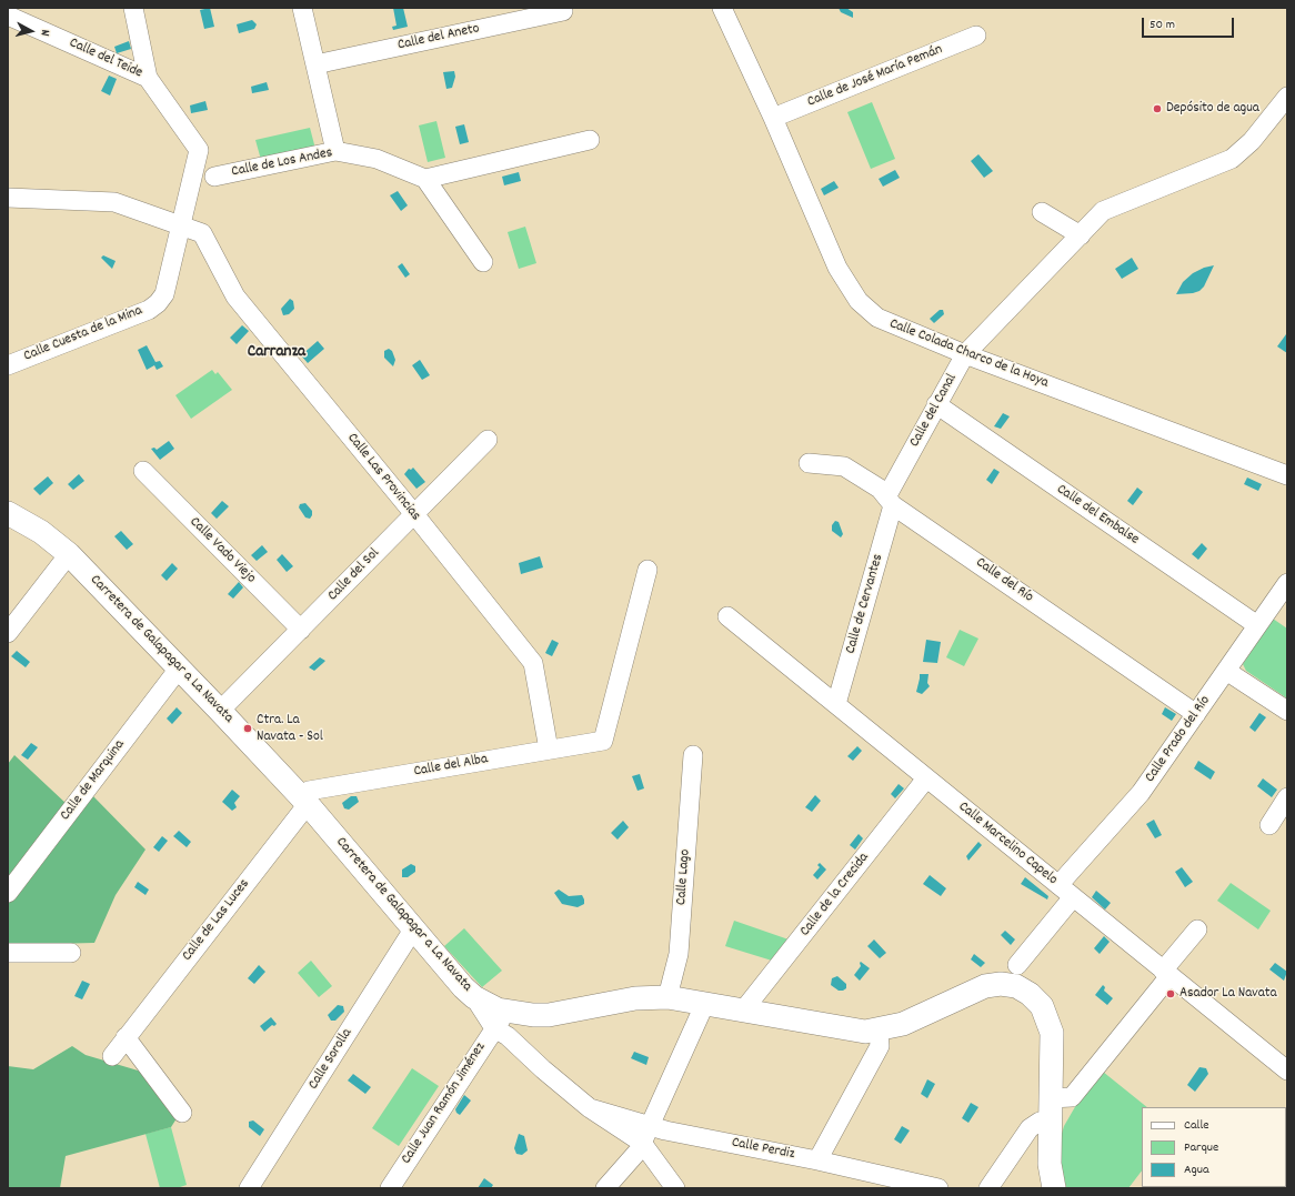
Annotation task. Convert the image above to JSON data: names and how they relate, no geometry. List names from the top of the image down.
{
  "streets": {
    "main road": ["Carretera de Galapagar a La Navata"],
    "street": [
      "Calle del Aneto",
      "Calle del Teide",
      "Calle de José María Pemán",
      "Calle de Los Andes",
      "Calle Cuesta de la Mina",
      "Calle Colada Charco de la Hoya",
      "Calle del Canal",
      "Calle Las Provincias",
      "Calle del Embalse",
      "Calle Vado Viejo",
      "Calle del Sol",
      "Calle del Río",
      "Calle de Cervantes",
      "Calle Prado del Río",
      "Calle del Alba",
      "Calle de Marquina",
      "Calle Marcelino Capelo",
      "Calle Lago",
      "Calle de la Crecida",
      "Calle de Las Luces",
      "Calle Sorolla",
      "Calle Juan Ramón Jiménez",
      "Calle Perdiz"
    ]
  },
  "crossings": [
    ["Calle del Teide", "Calle Cuesta de la Mina"],
    ["Calle del Teide", "Calle Las Provincias"],
    ["Calle de José María Pemán", "Calle Colada Charco de la Hoya"],
    ["Calle Cuesta de la Mina", "Calle Las Provincias"],
    ["Calle Colada Charco de la Hoya", "Calle del Canal"],
    ["Calle del Canal", "Calle del Embalse"],
    ["Calle del Canal", "Calle del Río"],
    ["Calle del Canal", "Calle de Cervantes"],
    ["Calle Las Provincias", "Calle del Sol"],
    ["Calle Las Provincias", "Calle del Alba"],
    ["Calle del Embalse", "Calle Prado del Río"],
    ["Calle Vado Viejo", "Calle del Sol"],
    ["Calle del Sol", "Carretera de Galapagar a La Navata"],
    ["Calle del Río", "Calle de Cervantes"],
    ["Calle del Río", "Calle Prado del Río"],
    ["Calle de Cervantes", "Calle Marcelino Capelo"],
    ["Carretera de Galapagar a La Navata", "Calle del Alba"],
    ["Carretera de Galapagar a La Navata", "Calle de Marquina"],
    ["Carretera de Galapagar a La Navata", "Calle Lago"],
    ["Carretera de Galapagar a La Navata", "Calle de la Crecida"],
    ["Carretera de Galapagar a La Navata", "Calle de Las Luces"],
    ["Carretera de Galapagar a La Navata", "Calle Sorolla"],
    ["Carretera de Galapagar a La Navata", "Calle Juan Ramón Jiménez"],
    ["Carretera de Galapagar a La Navata", "Calle Perdiz"],
    ["Calle Prado del Río", "Calle Marcelino Capelo"],
    ["Calle del Alba", "Calle de Las Luces"],
    ["Calle Marcelino Capelo", "Calle de la Crecida"],
    ["Calle Juan Ramón Jiménez", "Calle Perdiz"]
  ],
  "districts": ["Carranza"],
  "places": ["Depósito de agua", "Ctra. La Navata - Sol", "Asador La Navata"],
  "legend": ["Calle", "Parque", "Agua"],
  "scale_bar": "50 m",
  "north": "right"
}
